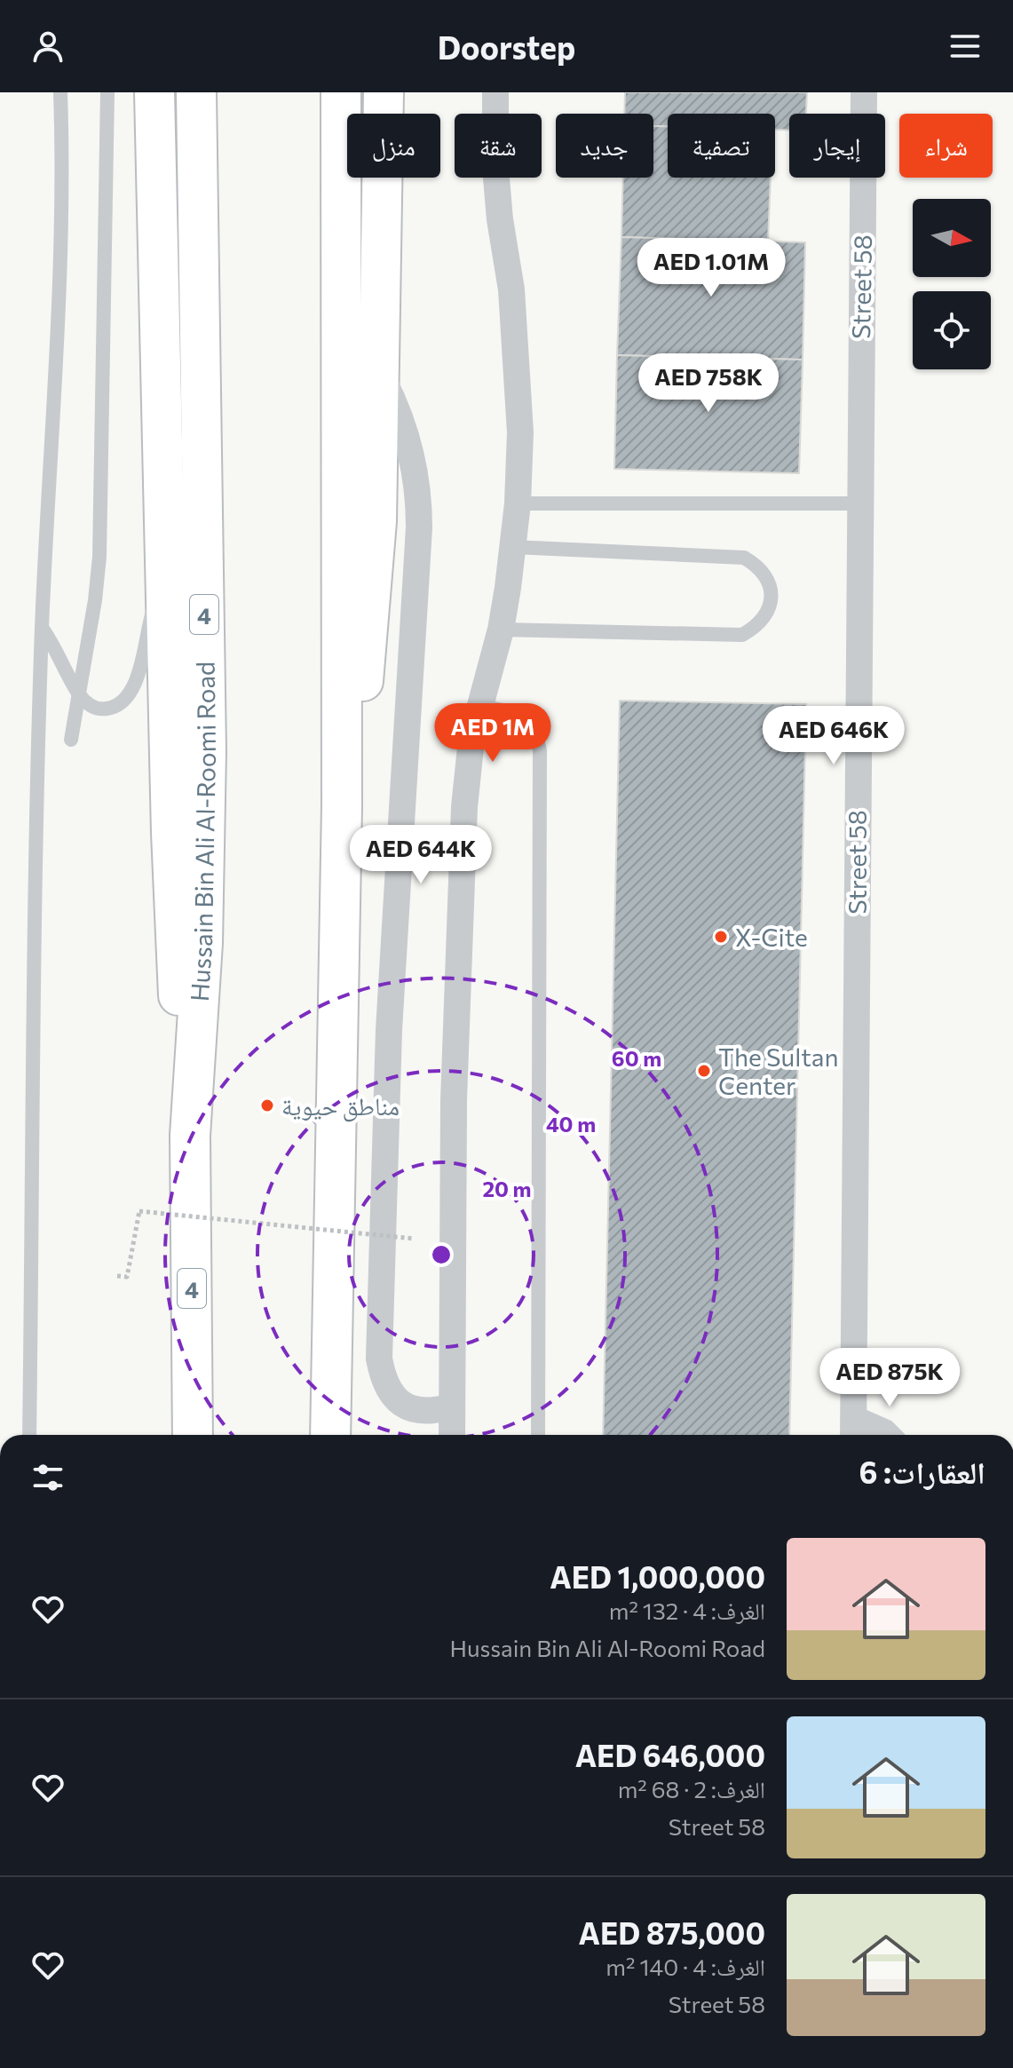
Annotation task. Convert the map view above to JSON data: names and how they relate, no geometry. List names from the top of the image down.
{
  "streets": {
    "highway": ["4", "Hussain Bin Ali Al-Roomi Road"],
    "street": ["Street 58"]
  },
  "places": ["X-Cite", "The Sultan Center", "مناطق حيوية"],
  "north": "right",
  "page": {
    "header": "Doorstep",
    "chip": [
      "شراء",
      "إيجار",
      "تصفية",
      "جديد",
      "شقة",
      "منزل"
    ],
    "price": [
      "AED 1.01M",
      "AED 758K",
      "AED 1M",
      "AED 646K",
      "AED 644K",
      "AED 875K"
    ],
    "heading": "العقارات: 6",
    "list": [
      {
        "name": "AED 1,000,000",
        "note": "الغرف: 4 · 132 m² · Hussain Bin Ali Al-Roomi Road"
      },
      {
        "name": "AED 646,000",
        "note": "الغرف: 2 · 68 m² · Street 58"
      },
      {
        "name": "AED 875,000",
        "note": "الغرف: 4 · 140 m² · Street 58"
      }
    ]
  },
  "rings": ["60 m", "40 m", "20 m"]
}
